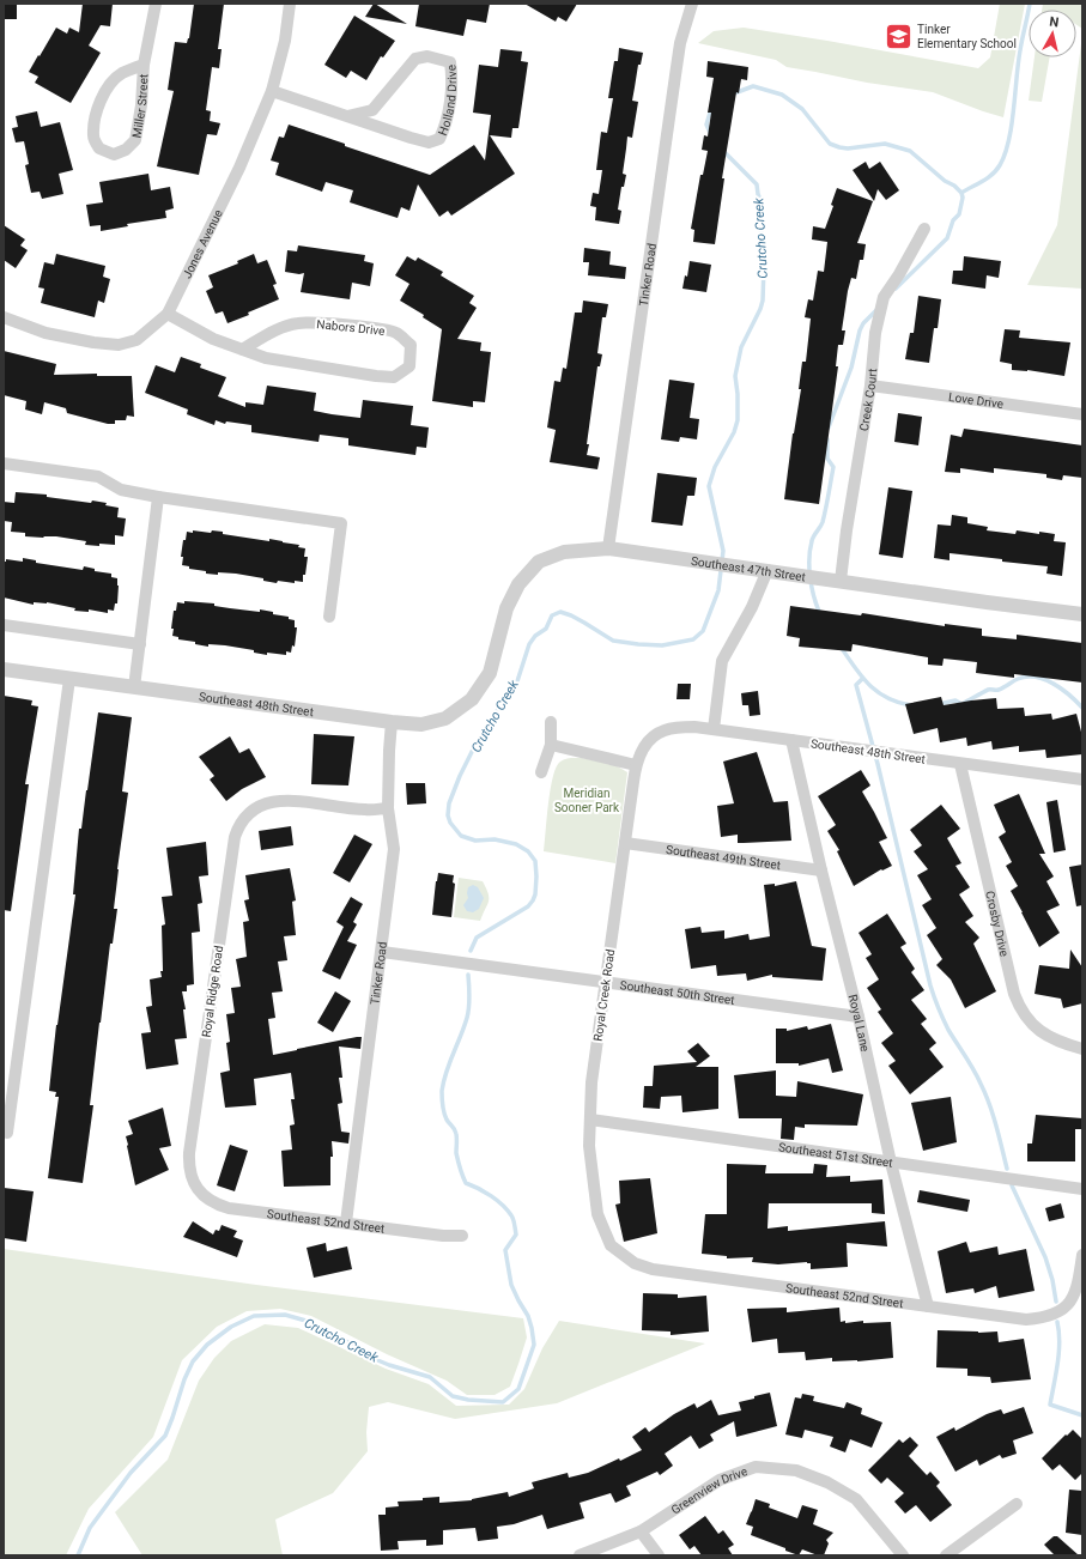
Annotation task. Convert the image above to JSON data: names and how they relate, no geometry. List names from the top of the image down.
{
  "streets": {
    "street": [
      "Holland Drive",
      "Miller Street",
      "Jones Avenue",
      "Tinker Road",
      "Nabors Drive",
      "Creek Court",
      "Love Drive",
      "Southeast 47th Street",
      "Southeast 48th Street",
      "Southeast 49th Street",
      "Crosby Drive",
      "Royal Ridge Road",
      "Southeast 50th Street",
      "Royal Creek Road",
      "Royal Lane",
      "Southeast 51st Street",
      "Southeast 52nd Street",
      "Greenview Drive"
    ]
  },
  "crossings": [
    ["Holland Drive", "Jones Avenue"],
    ["Jones Avenue", "Nabors Drive"],
    ["Tinker Road", "Southeast 47th Street"],
    ["Tinker Road", "Southeast 48th Street"],
    ["Tinker Road", "Royal Ridge Road"],
    ["Tinker Road", "Southeast 50th Street"],
    ["Tinker Road", "Southeast 52nd Street"],
    ["Creek Court", "Love Drive"],
    ["Creek Court", "Southeast 47th Street"],
    ["Southeast 47th Street", "Southeast 48th Street"],
    ["Southeast 48th Street", "Crosby Drive"],
    ["Southeast 48th Street", "Royal Creek Road"],
    ["Southeast 48th Street", "Royal Lane"],
    ["Southeast 49th Street", "Royal Creek Road"],
    ["Southeast 49th Street", "Royal Lane"],
    ["Royal Ridge Road", "Southeast 52nd Street"],
    ["Southeast 50th Street", "Royal Creek Road"],
    ["Southeast 50th Street", "Royal Lane"],
    ["Royal Creek Road", "Southeast 51st Street"],
    ["Royal Creek Road", "Southeast 52nd Street"],
    ["Royal Lane", "Southeast 51st Street"],
    ["Royal Lane", "Southeast 52nd Street"]
  ],
  "water": ["Crutcho Creek"],
  "parks": ["Meridian Sooner Park"],
  "places": {
    "school or university": ["Tinker Elementary School"]
  },
  "north": "top"
}
